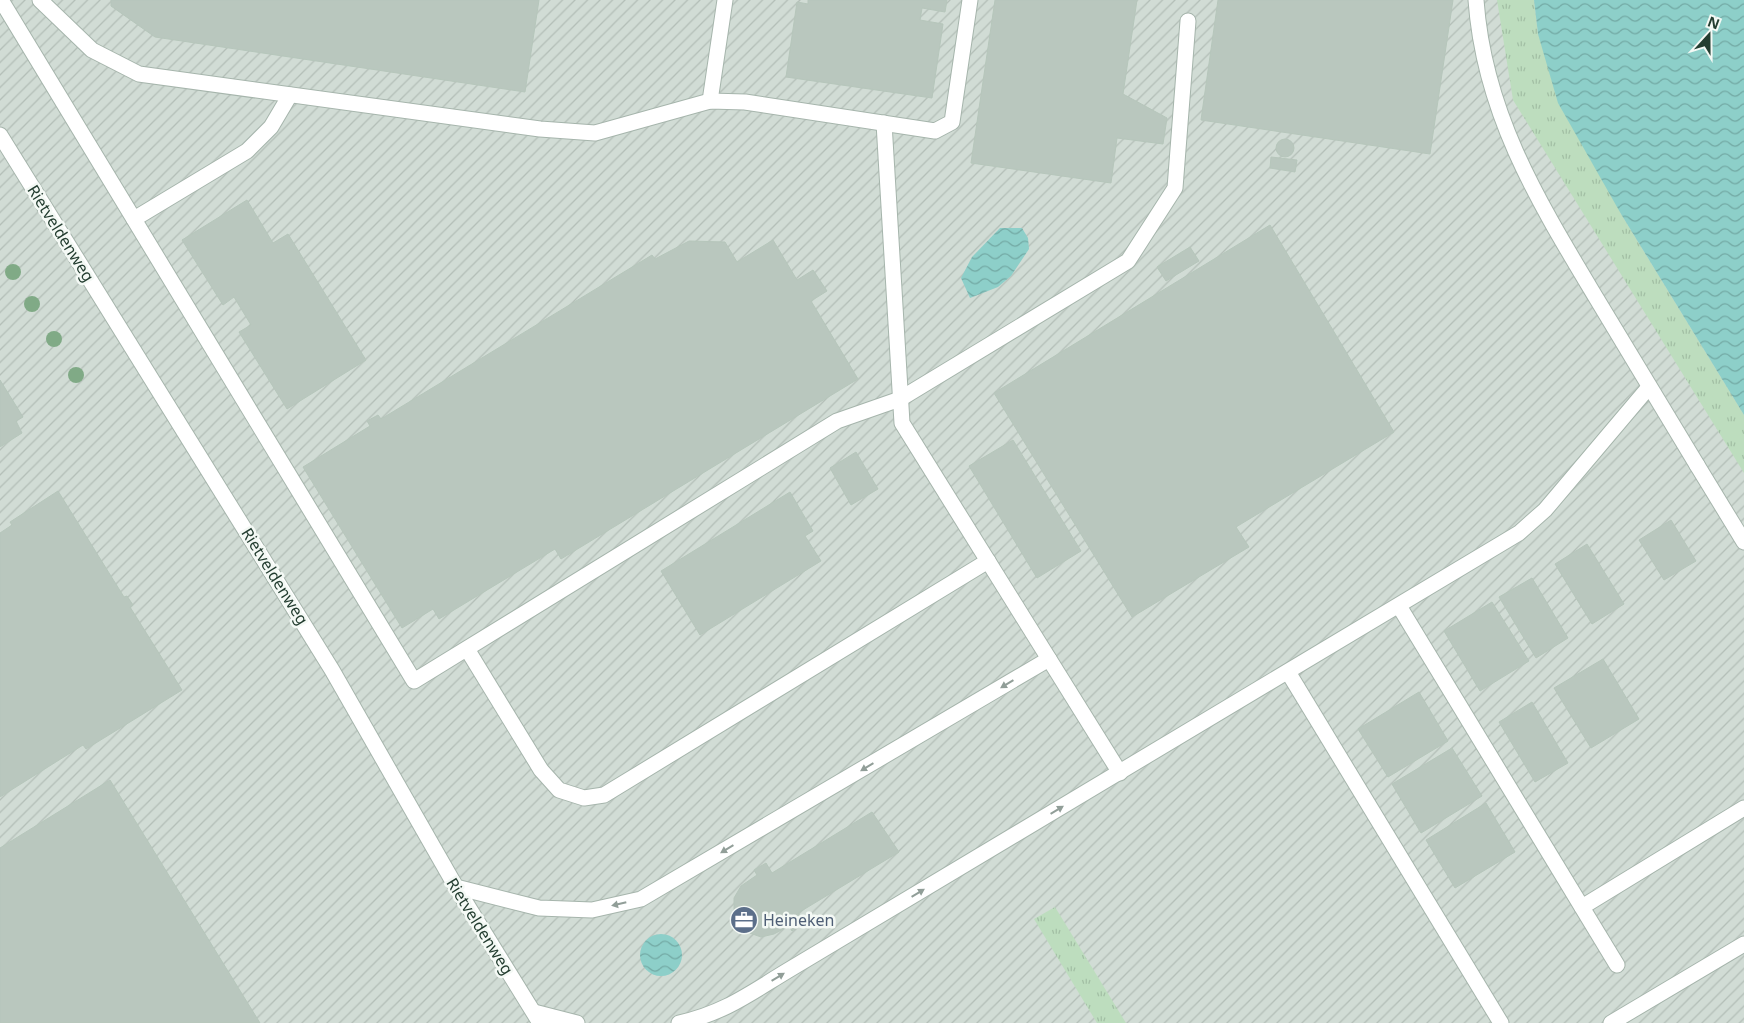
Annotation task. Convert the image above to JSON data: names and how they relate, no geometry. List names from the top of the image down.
{
  "streets": {
    "street": ["Rietveldenweg"]
  },
  "places": {
    "office": ["Heineken"]
  },
  "north": "top"
}
